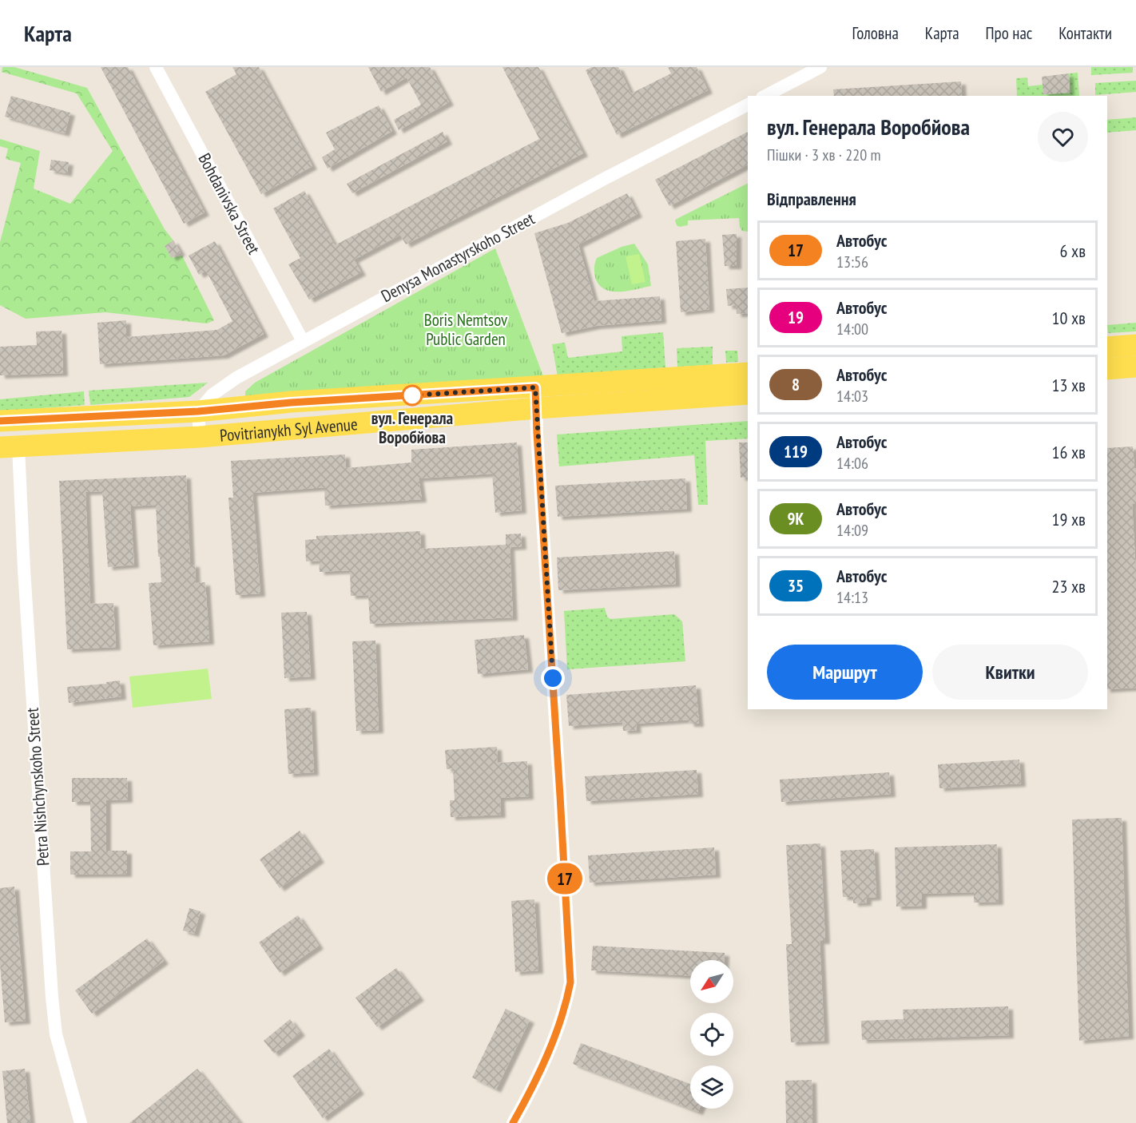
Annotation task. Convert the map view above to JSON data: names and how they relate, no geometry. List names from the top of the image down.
{
  "streets": {
    "main road": ["Povitrianykh Syl Avenue"],
    "street": ["Bohdanivska Street", "Denysa Monastyrskoho Street", "Petra Nishchynskoho Street"]
  },
  "crossings": [
    ["Bohdanivska Street", "Denysa Monastyrskoho Street"],
    ["Denysa Monastyrskoho Street", "Povitrianykh Syl Avenue"],
    ["Povitrianykh Syl Avenue", "Petra Nishchynskoho Street"]
  ],
  "parks": ["Boris Nemtsov Public Garden"],
  "places": ["вул. Генерала Воробйова"],
  "lines": ["bus line 17"],
  "north": "bottom left",
  "page": {
    "header": "Карта",
    "nav": [
      "Головна",
      "Карта",
      "Про нас",
      "Контакти"
    ],
    "on_map": "17",
    "heading": [
      ["вул. Генерала Воробйова", "Пішки · 3 хв · 220 m"],
      "Відправлення"
    ],
    "list": [
      {
        "mark": "17",
        "name": "Автобус",
        "note": "13:56",
        "value": "6 хв"
      },
      {
        "mark": "19",
        "name": "Автобус",
        "note": "14:00",
        "value": "10 хв"
      },
      {
        "mark": "8",
        "name": "Автобус",
        "note": "14:03",
        "value": "13 хв"
      },
      {
        "mark": "119",
        "name": "Автобус",
        "note": "14:06",
        "value": "16 хв"
      },
      {
        "mark": "9К",
        "name": "Автобус",
        "note": "14:09",
        "value": "19 хв"
      },
      {
        "mark": "35",
        "name": "Автобус",
        "note": "14:13",
        "value": "23 хв"
      }
    ],
    "buttons": ["Маршрут", "Квитки"]
  }
}
